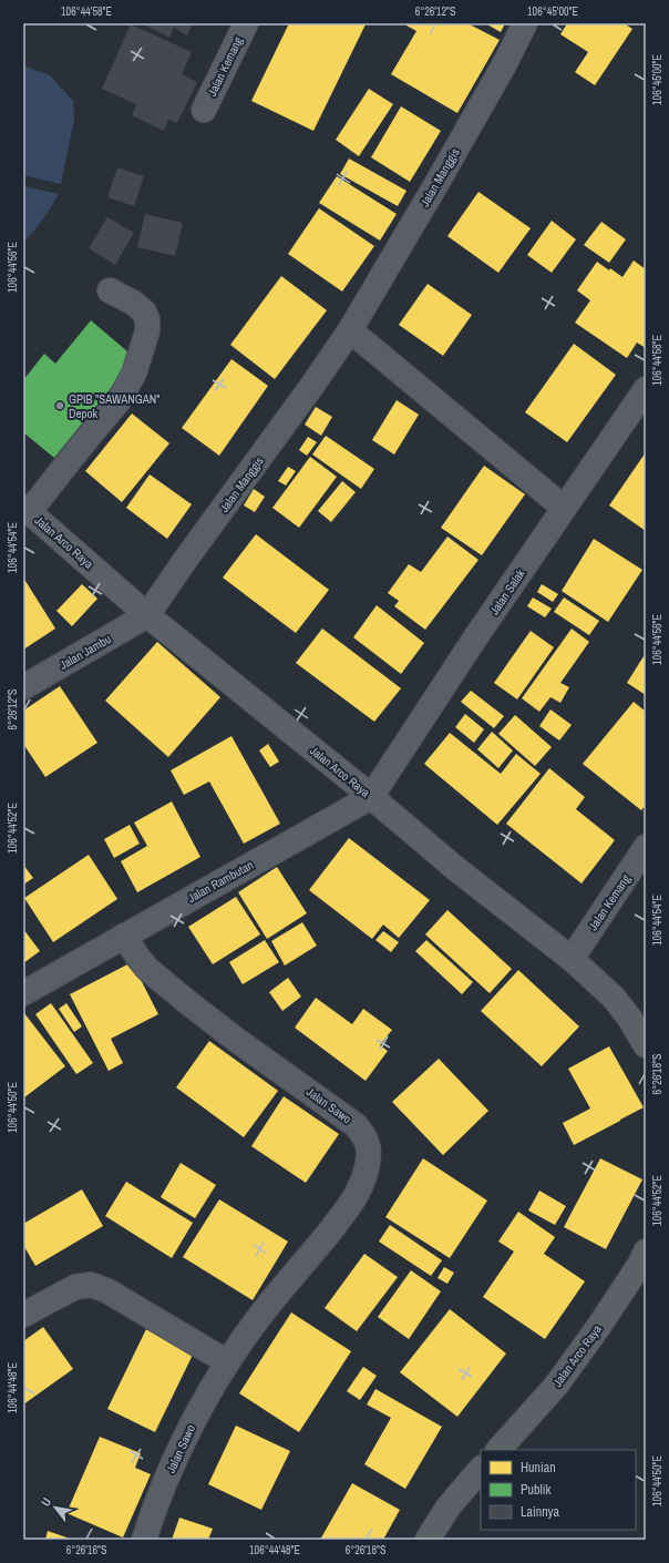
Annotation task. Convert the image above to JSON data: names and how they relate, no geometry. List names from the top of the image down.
{
  "streets": {
    "main road": ["Jalan Arco Raya"],
    "street": [
      "Jalan Kemang",
      "Jalan Manggis",
      "Jalan Salak",
      "Jalan Jambu",
      "Jalan Rambutan",
      "Jalan Sawo"
    ]
  },
  "crossings": [
    ["Jalan Kemang", "Jalan Arco Raya"],
    ["Jalan Manggis", "Jalan Arco Raya"],
    ["Jalan Manggis", "Jalan Jambu"],
    ["Jalan Arco Raya", "Jalan Salak"],
    ["Jalan Arco Raya", "Jalan Jambu"],
    ["Jalan Arco Raya", "Jalan Rambutan"],
    ["Jalan Salak", "Jalan Rambutan"],
    ["Jalan Rambutan", "Jalan Sawo"]
  ],
  "places": ["GPIB \"SAWANGAN\" Depok"],
  "legend": ["Hunian", "Publik", "Lainnya"],
  "north": "top left",
  "coordinates": [
    "106°44'58\"E",
    "6°26'12\"S",
    "106°45'00\"E",
    "106°44'56\"E",
    "106°44'54\"E",
    "106°44'52\"E",
    "6°26'18\"S",
    "106°44'50\"E",
    "106°44'48\"E",
    "6°26'16\"S"
  ]
}
